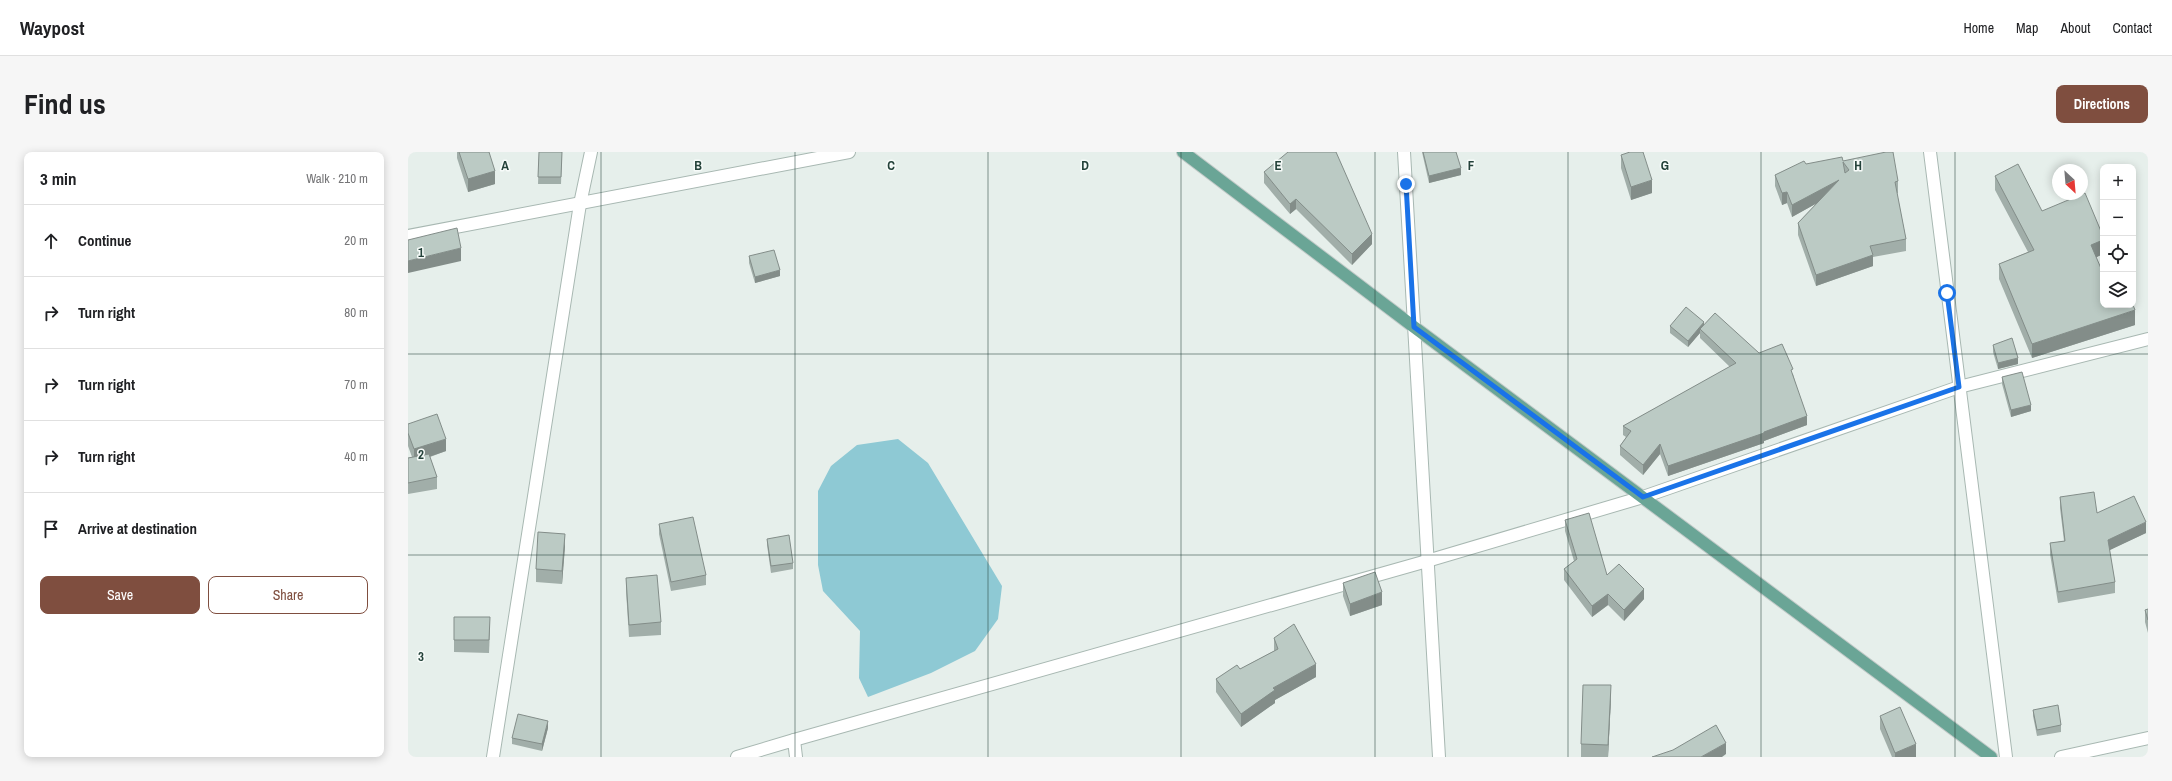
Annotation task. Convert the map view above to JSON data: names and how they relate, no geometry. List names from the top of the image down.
{
  "north": "bottom right",
  "page": {
    "header": "Waypost",
    "nav": [
      "Home",
      "Map",
      "About",
      "Contact"
    ],
    "title": "Find us",
    "buttons": [
      "Directions",
      ["Save", "Share"]
    ],
    "heading": ["3 min", "Walk · 210 m"],
    "map_buttons": ["+", "−"],
    "list": [
      ["Continue", "20 m"],
      ["Turn right", "80 m"],
      ["Turn right", "70 m"],
      ["Turn right", "40 m"],
      "Arrive at destination"
    ]
  },
  "grid": {
    "columns": [
      "A",
      "B",
      "C",
      "D",
      "E",
      "F",
      "G",
      "H"
    ],
    "rows": ["1", "2", "3"]
  }
}
